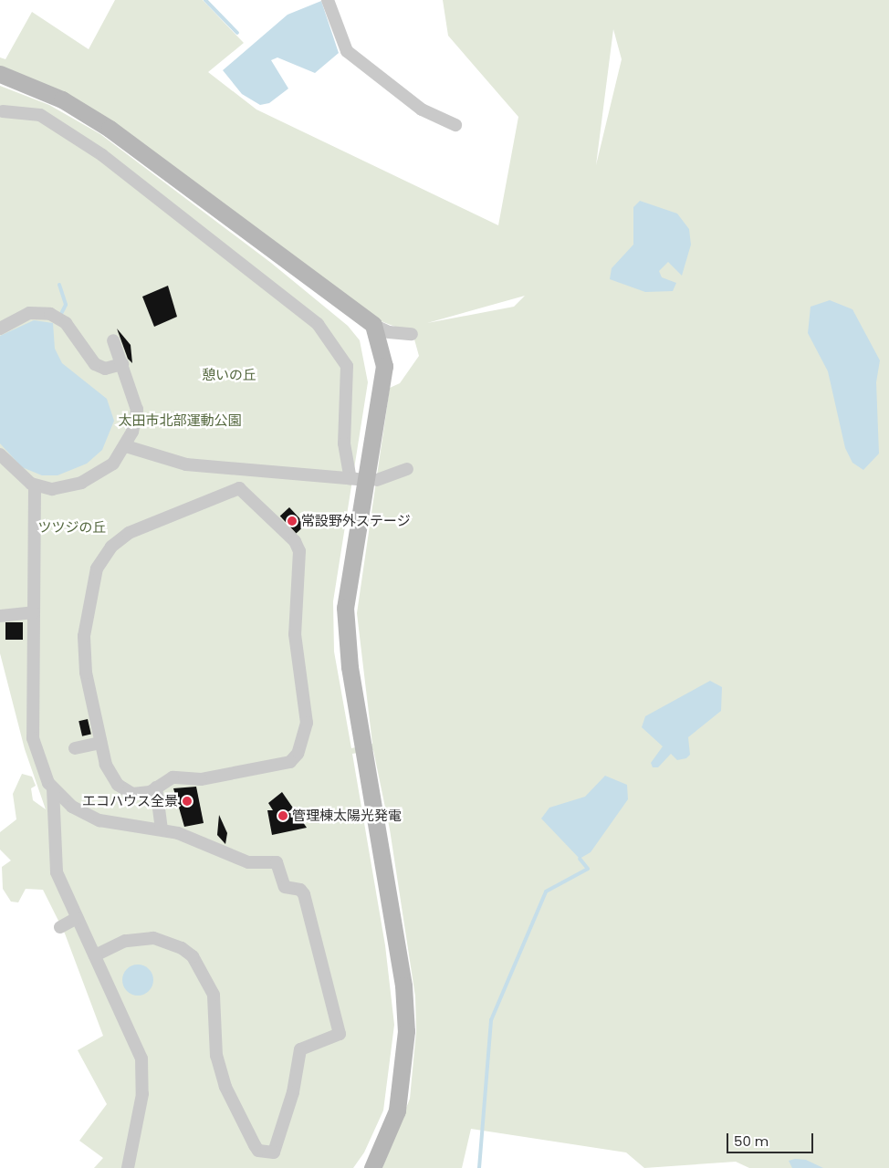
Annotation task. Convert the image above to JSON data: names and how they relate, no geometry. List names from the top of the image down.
{
  "parks": ["憩いの丘", "太田市北部運動公園", "ツツジの丘"],
  "places": ["常設野外ステージ", "エコハウス全景", "管理棟太陽光発電"],
  "scale_bar": "50 m"
}
